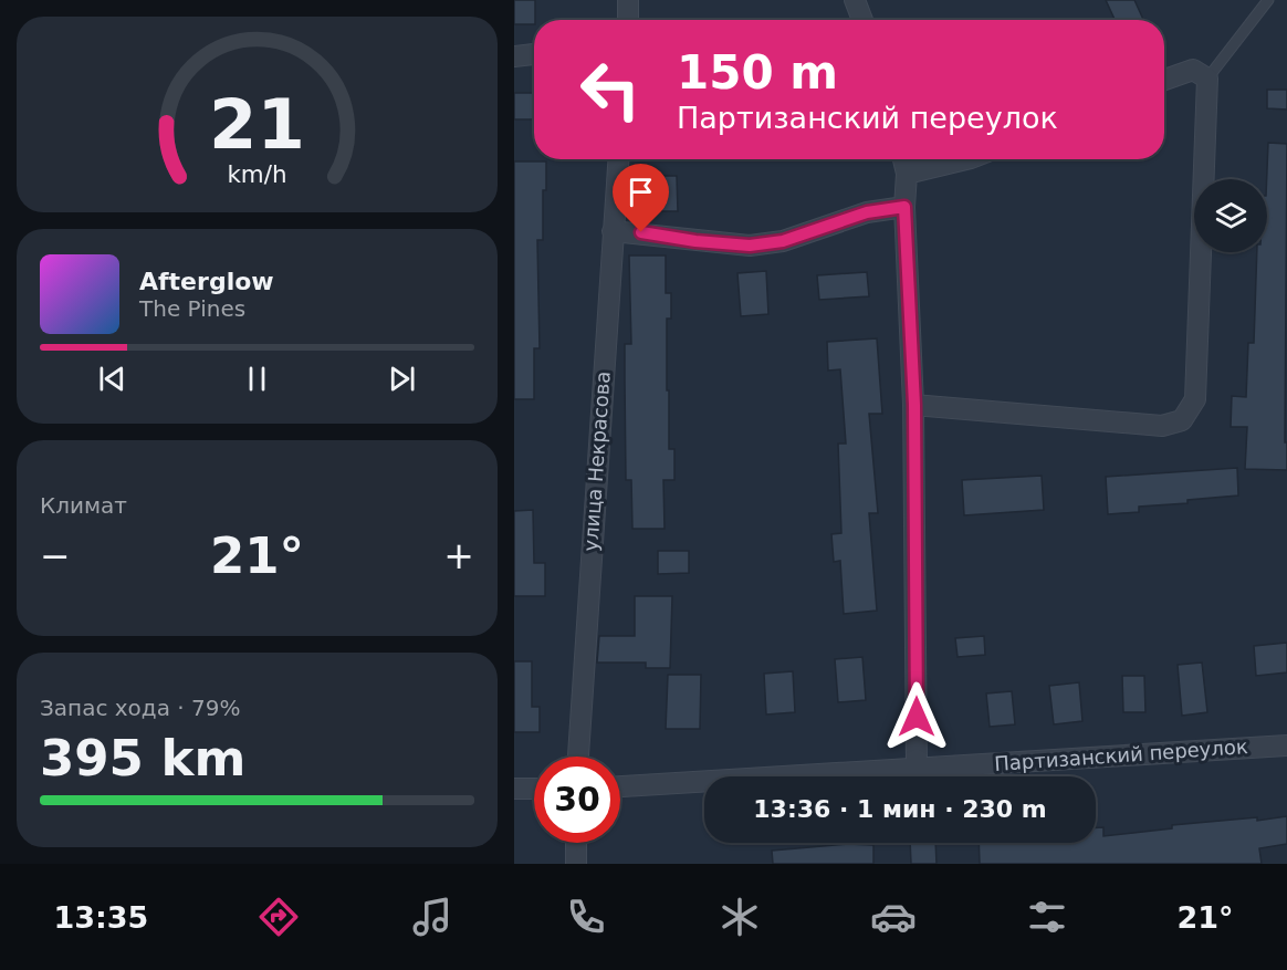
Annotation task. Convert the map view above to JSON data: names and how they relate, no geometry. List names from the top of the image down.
{
  "streets": {
    "street": ["улица Некрасова", "Партизанский переулок"]
  },
  "page": {
    "turn": ["150 m", "Партизанский переулок"],
    "song": ["Afterglow", "The Pines"],
    "tile": [
      "Климат",
      ["Запас хода · 79%", "395 km"]
    ],
    "heat": ["−", "21°", "+"],
    "limit": "30",
    "trip": "13:36 · 1 мин · 230 m",
    "tabs": ["13:35", "21°"],
    "gauge": ["21", "km/h"]
  }
}
